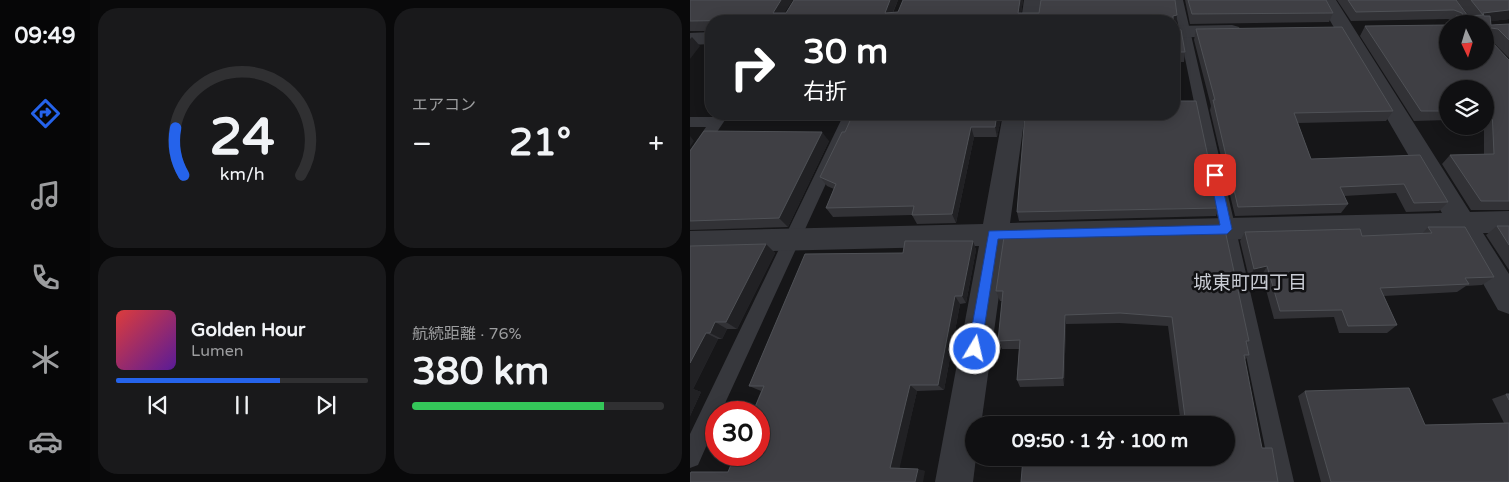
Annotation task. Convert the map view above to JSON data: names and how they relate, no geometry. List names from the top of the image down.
{
  "districts": ["城東町四丁目"],
  "north": "bottom",
  "page": {
    "tabs": "09:49",
    "tile": [
      "エアコン",
      ["航続距離 · 76%", "380 km"]
    ],
    "turn": ["30 m", "右折"],
    "heat": ["−", "21°", "+"],
    "song": ["Golden Hour", "Lumen"],
    "limit": "30",
    "trip": "09:50 · 1 分 · 100 m",
    "gauge": ["24", "km/h"]
  }
}
